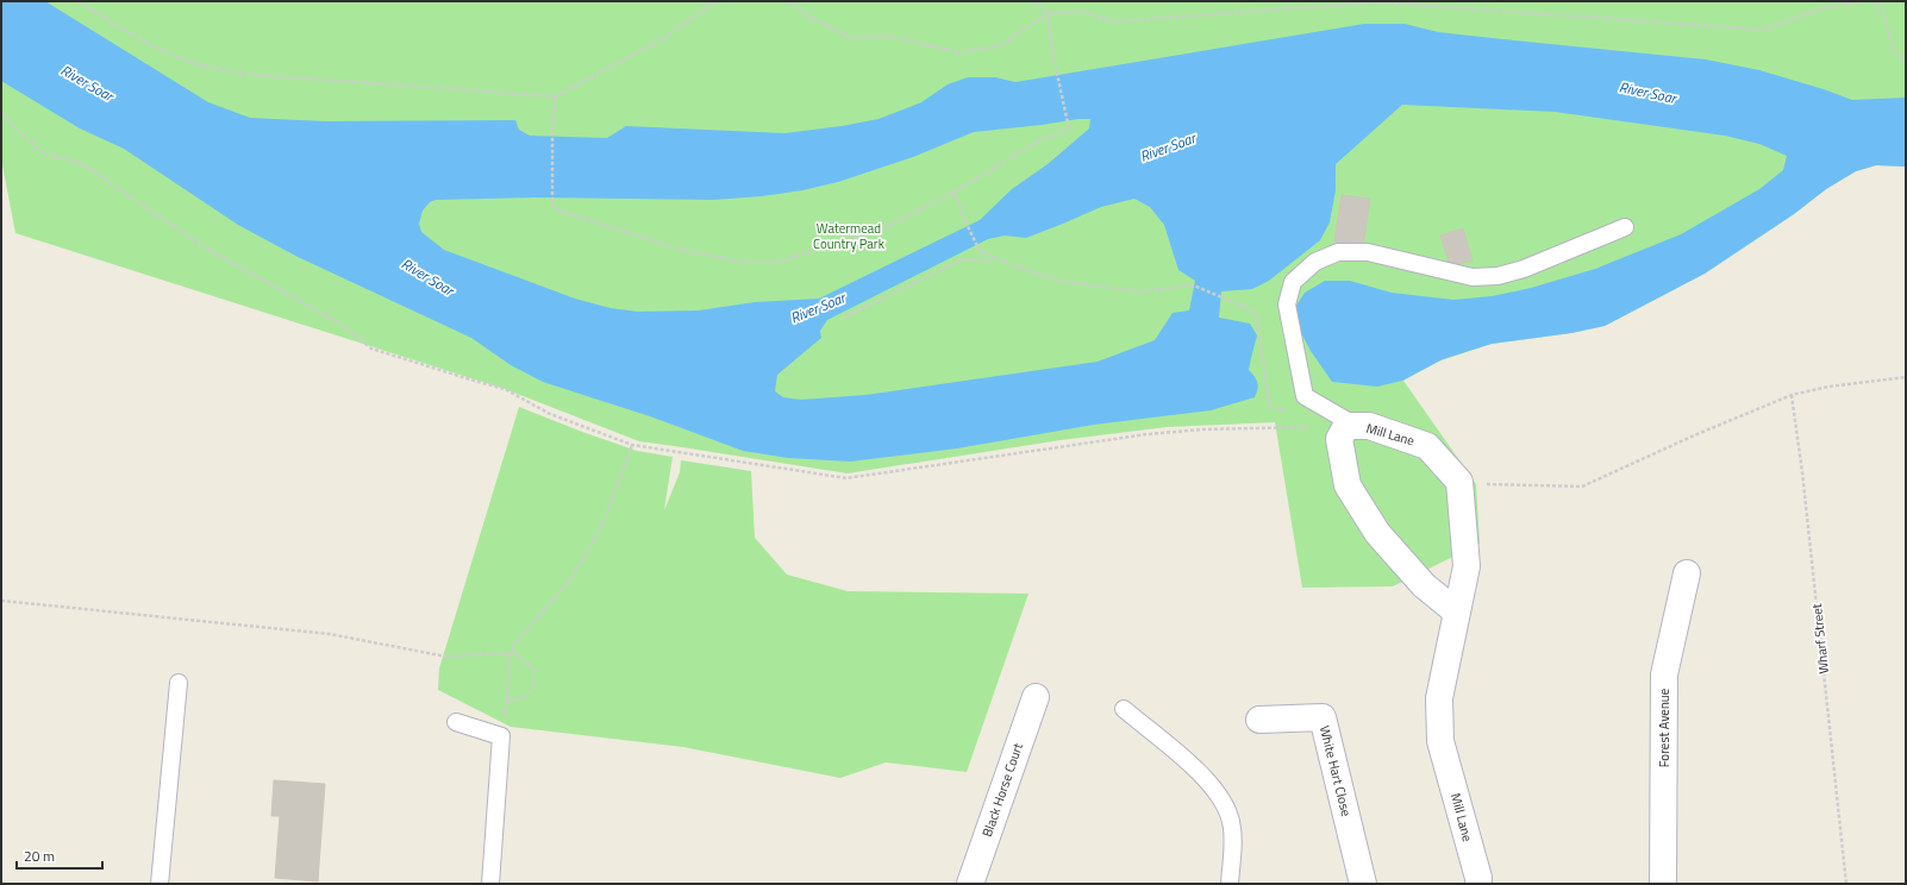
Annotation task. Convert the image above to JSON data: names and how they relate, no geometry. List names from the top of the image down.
{
  "streets": {
    "street": [
      "Mill Lane",
      "Forest Avenue",
      "White Hart Close",
      "Black Horse Court"
    ],
    "path": ["Wharf Street"]
  },
  "water": ["River Soar"],
  "parks": ["Watermead Country Park"],
  "scale_bar": "20 m"
}
